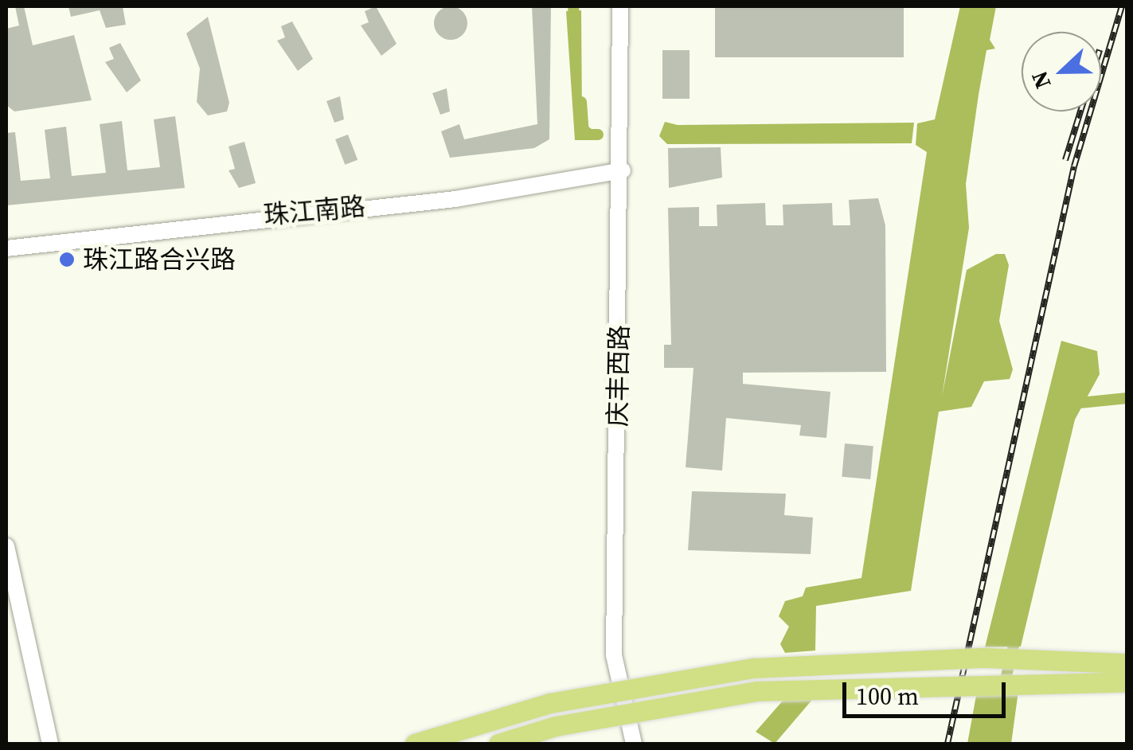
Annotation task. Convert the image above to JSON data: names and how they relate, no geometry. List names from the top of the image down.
{
  "streets": {
    "street": ["珠江南路", "庆丰西路"]
  },
  "crossings": [
    ["珠江南路", "庆丰西路"]
  ],
  "places": ["珠江路合兴路"],
  "scale_bar": "100 m",
  "north": "left"
}
